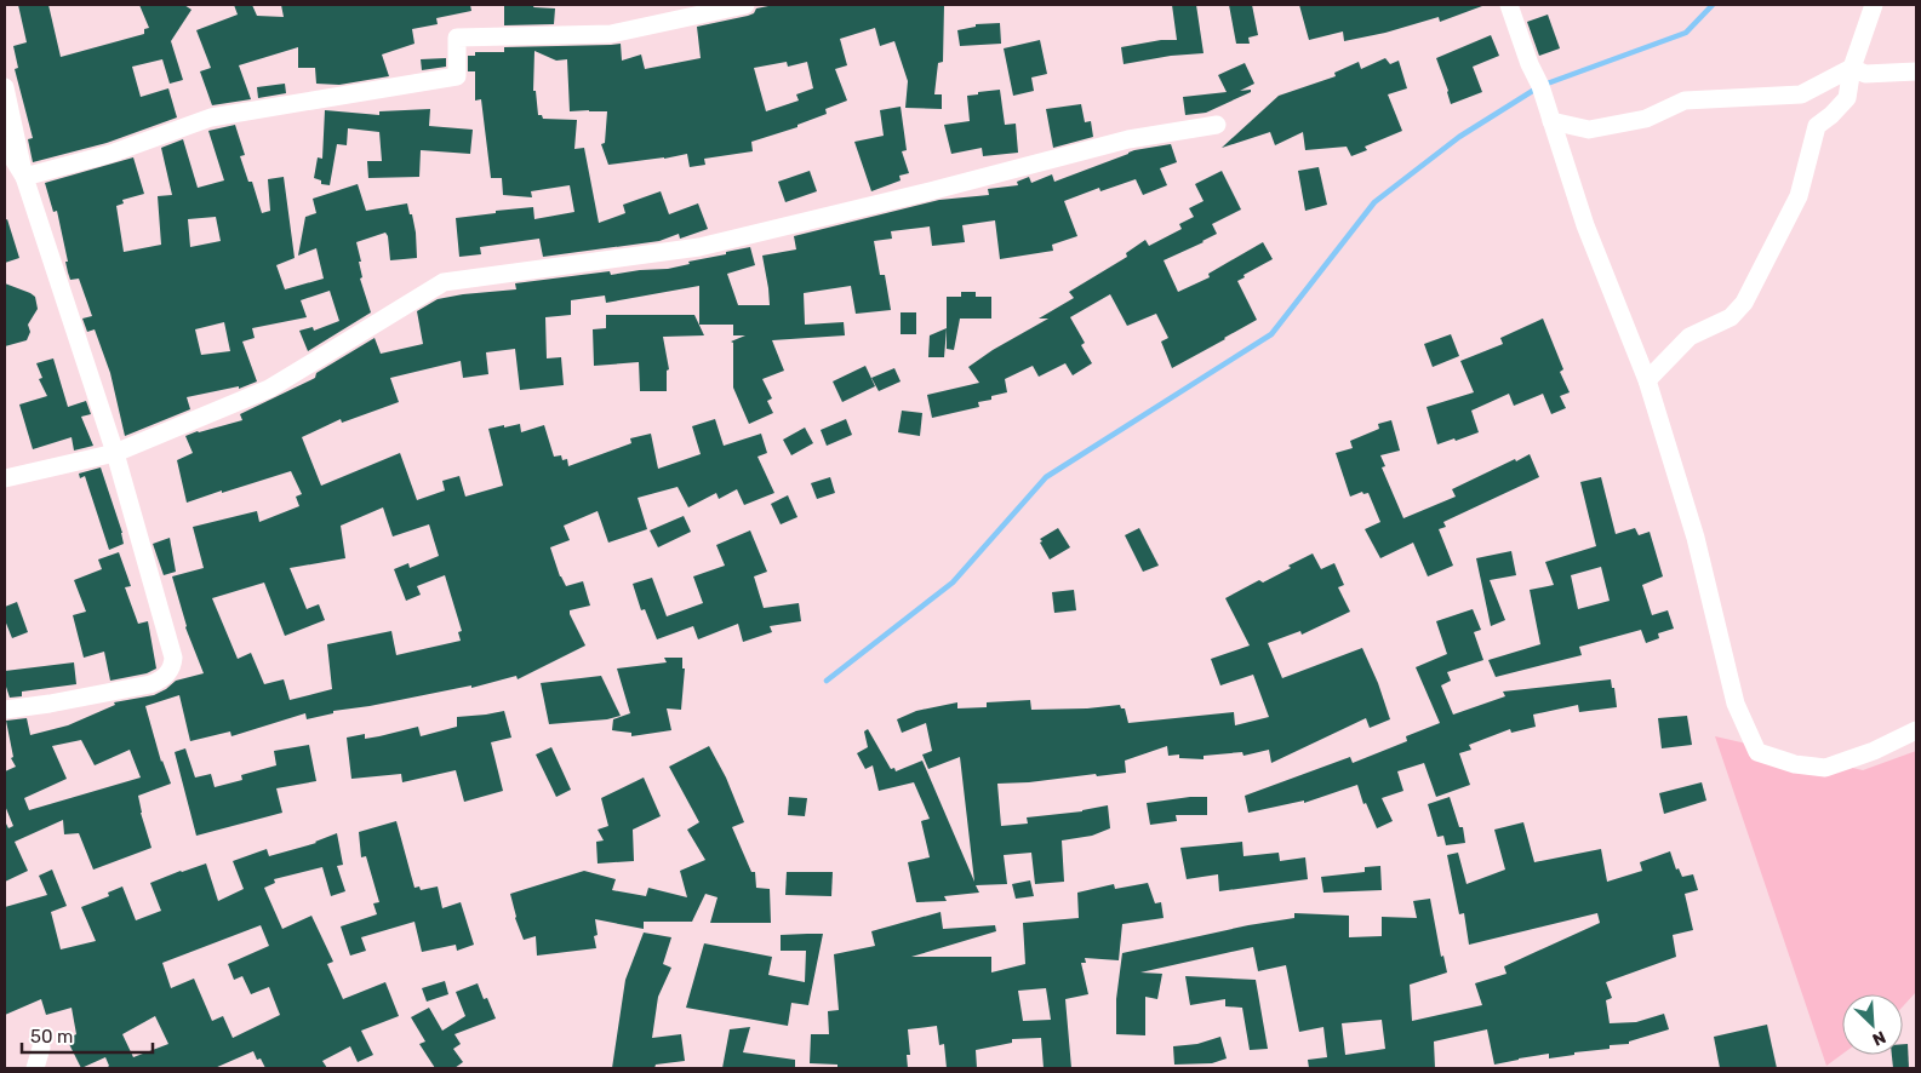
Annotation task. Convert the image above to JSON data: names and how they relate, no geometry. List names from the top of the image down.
{
  "scale_bar": "50 m",
  "north": "bottom right"
}
